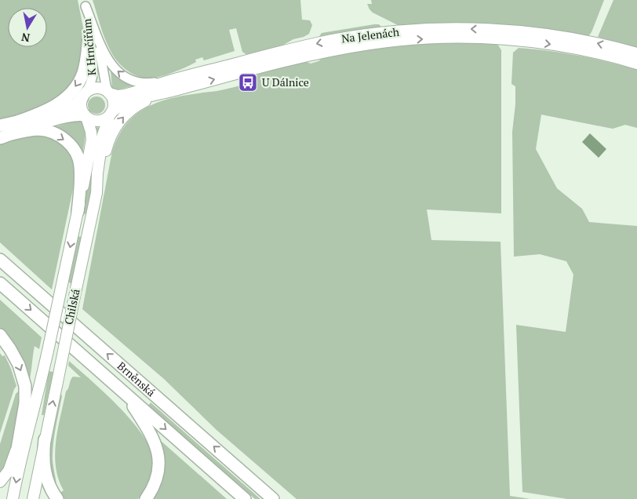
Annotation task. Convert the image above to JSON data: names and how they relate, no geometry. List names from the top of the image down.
{
  "streets": {
    "highway": ["Brněnská"],
    "main road": ["Na Jelenách", "Chilská"],
    "street": ["K Hrnčířům"]
  },
  "crossings": [
    ["Na Jelenách", "K Hrnčířům"],
    ["Na Jelenách", "Chilská"],
    ["K Hrnčířům", "Chilská"]
  ],
  "places": {
    "bus stop": ["U Dálnice"]
  },
  "north": "bottom"
}
